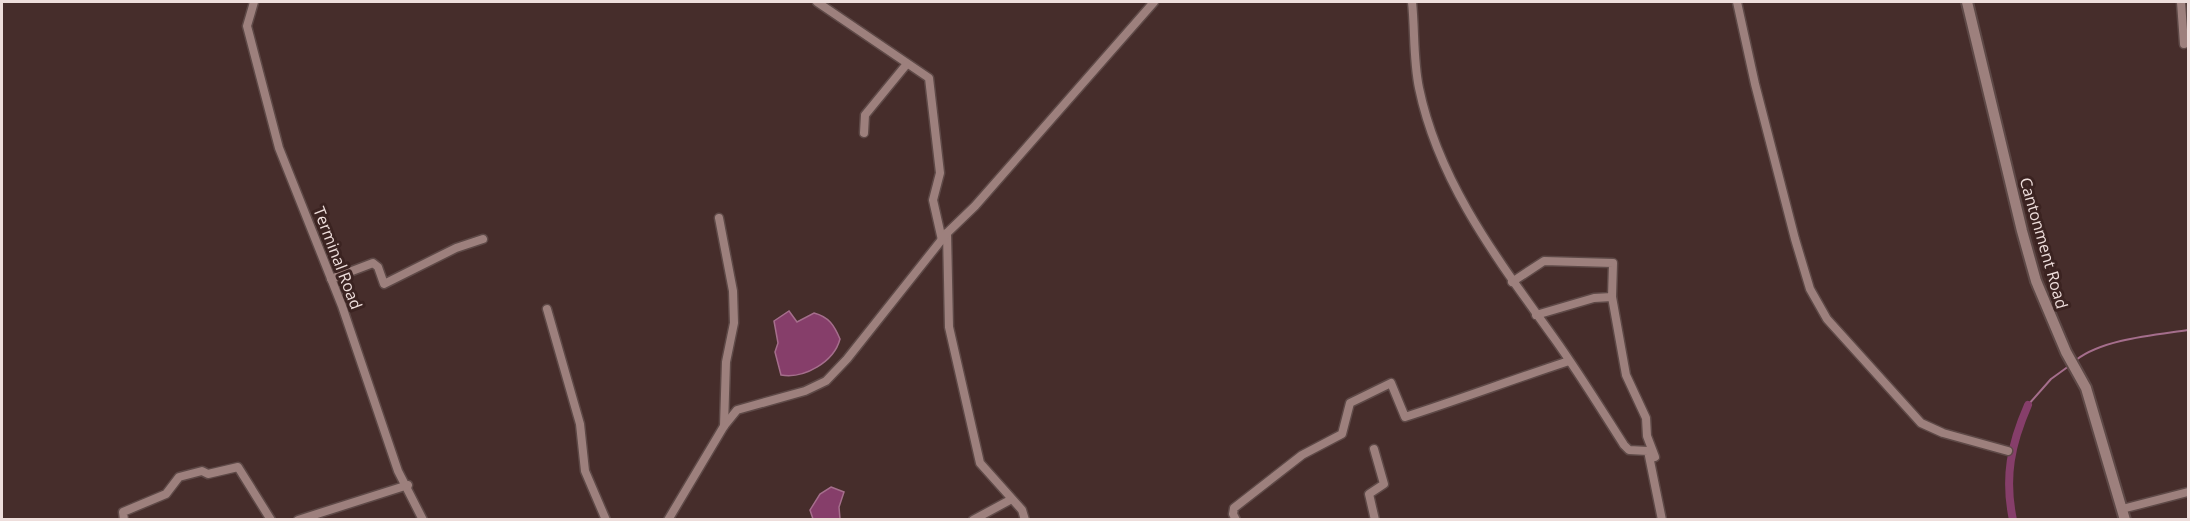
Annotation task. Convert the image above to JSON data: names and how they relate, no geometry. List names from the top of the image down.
{
  "streets": {
    "street": ["Cantonment Road", "Terminal Road"]
  }
}
